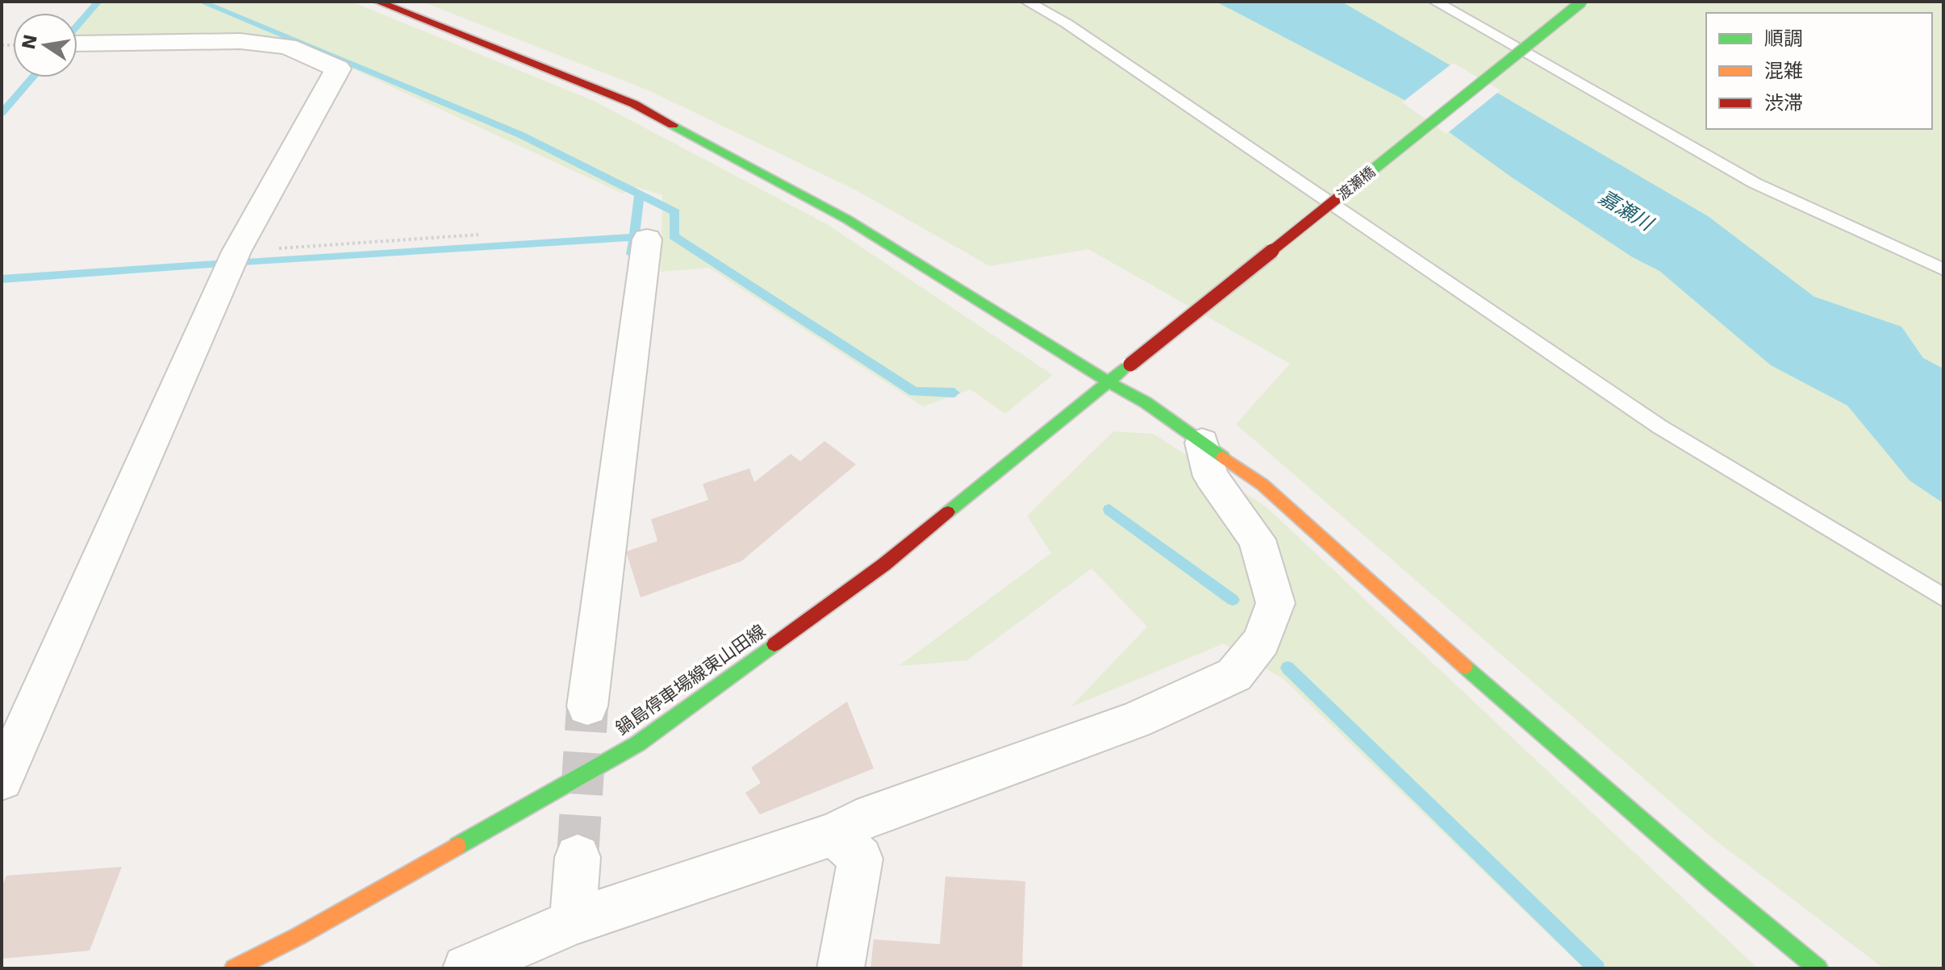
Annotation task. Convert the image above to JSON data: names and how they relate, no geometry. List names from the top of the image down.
{
  "streets": {
    "street": ["渡瀬橋", "鍋島停車場線東山田線"]
  },
  "crossings": [
    ["渡瀬橋", "鍋島停車場線東山田線"]
  ],
  "water": ["嘉瀬川"],
  "legend": ["順調", "混雑", "渋滞"],
  "north": "left"
}
